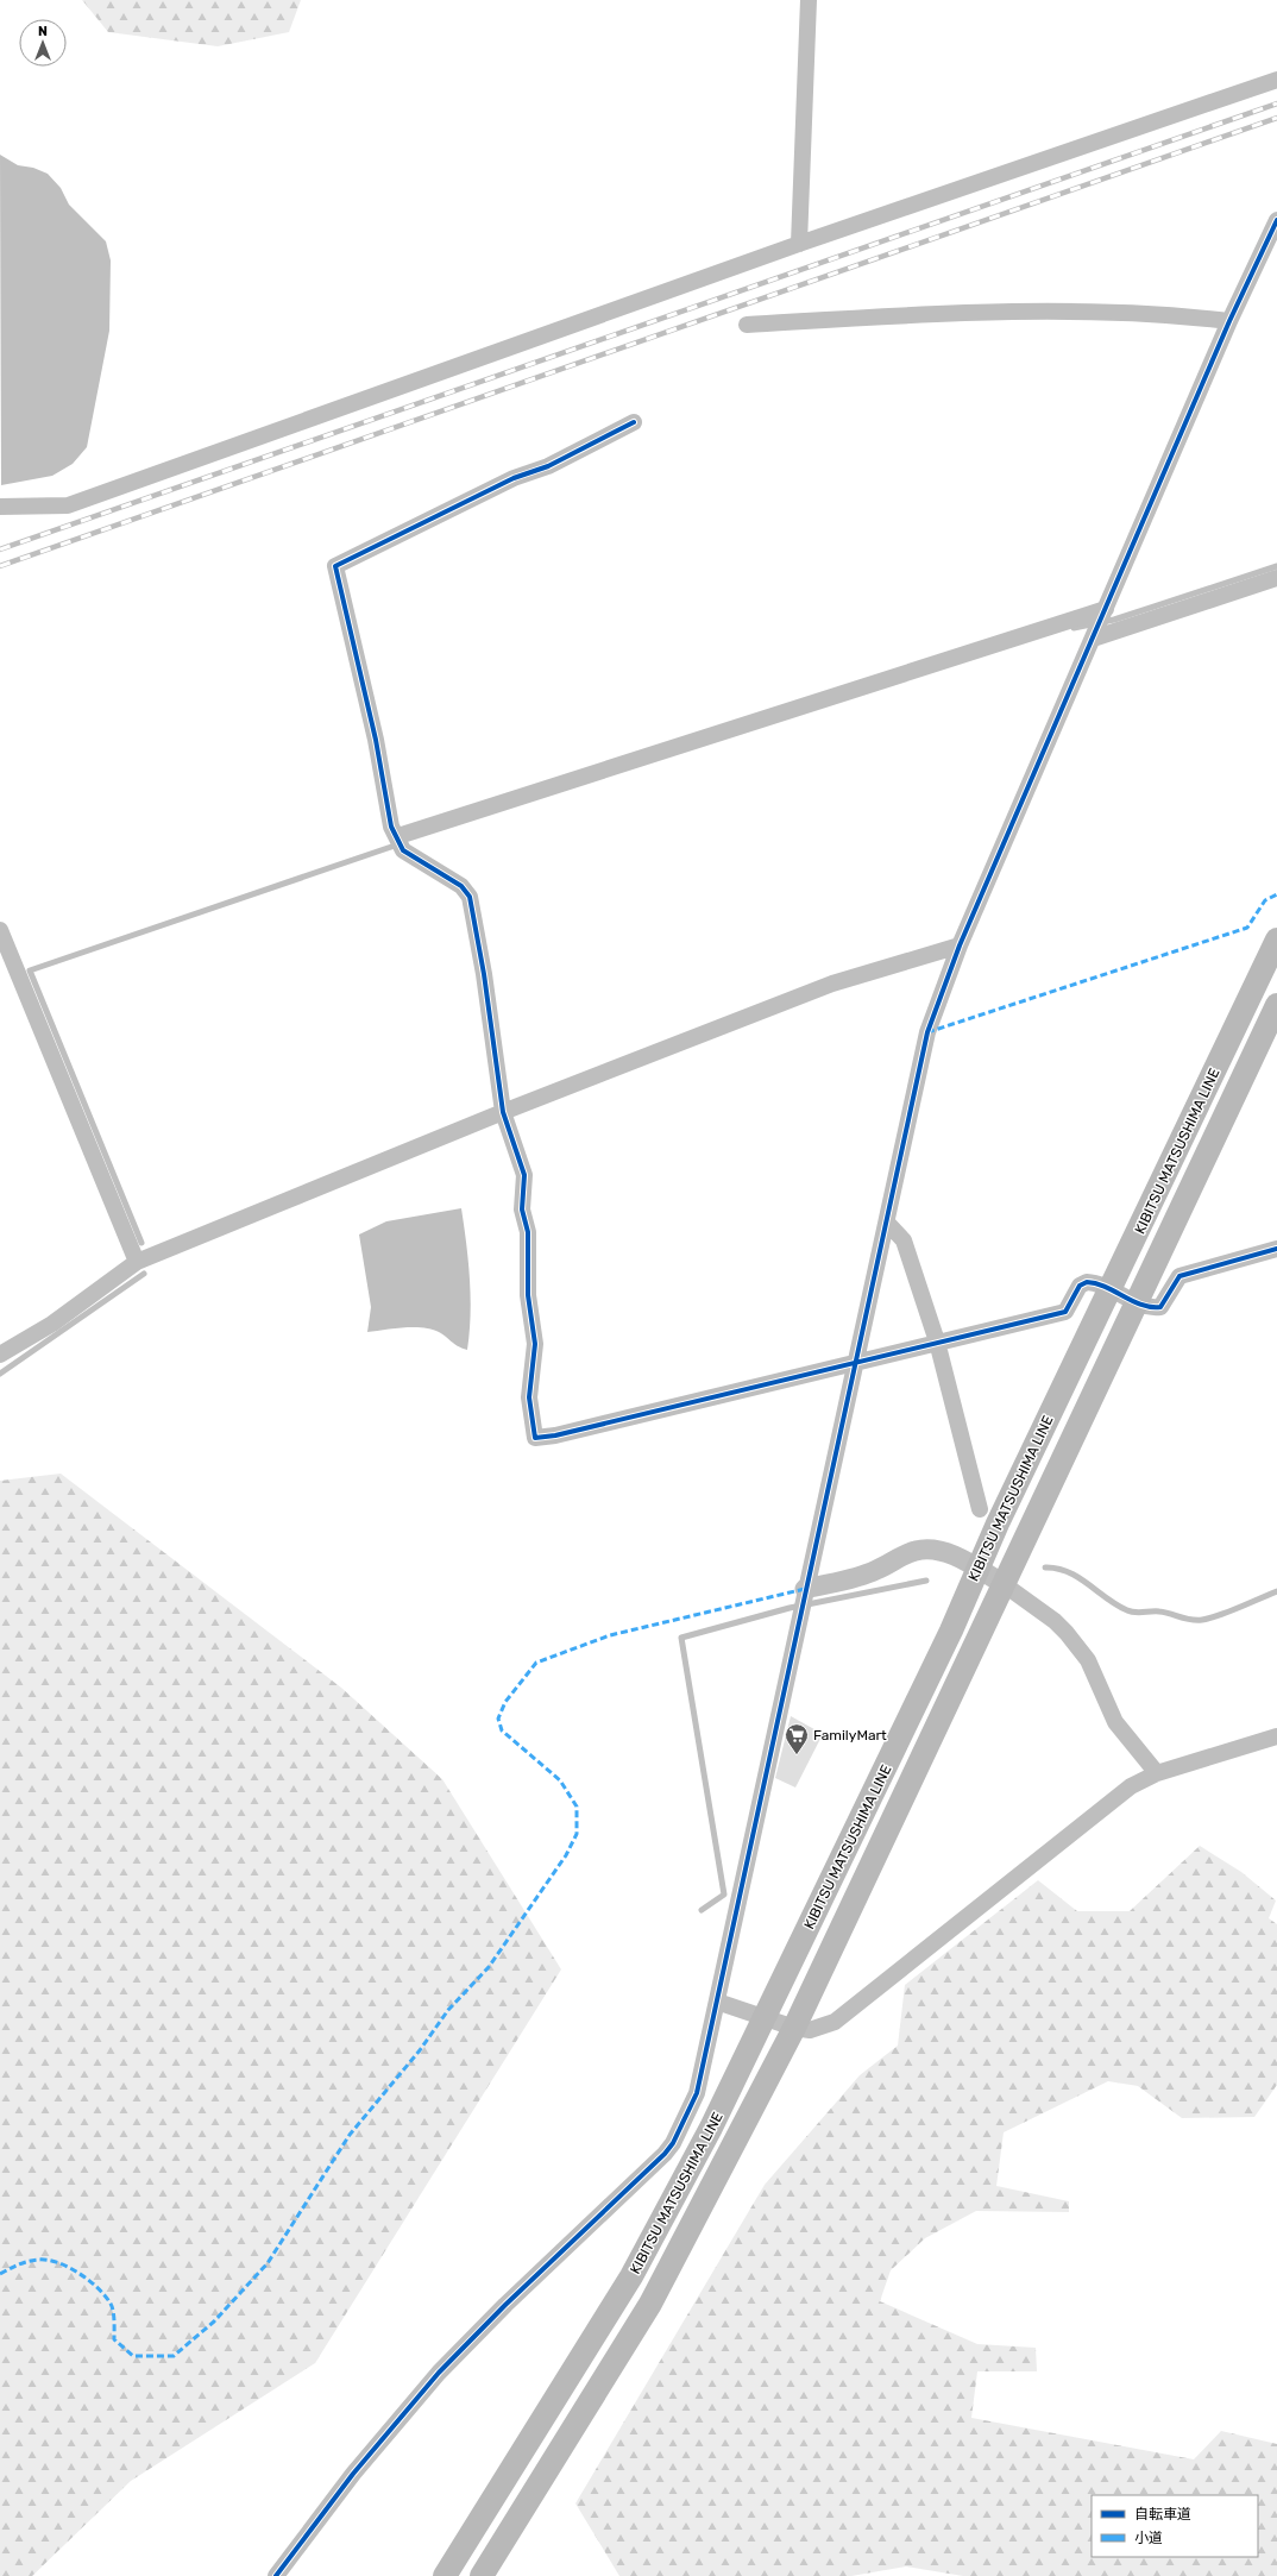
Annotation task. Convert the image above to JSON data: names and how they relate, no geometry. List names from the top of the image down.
{
  "streets": {
    "main road": ["KIBITSU MATSUSHIMA LINE"]
  },
  "places": {
    "supermarket": ["FamilyMart"]
  },
  "legend": ["自転車道", "小道"],
  "north": "top"
}
